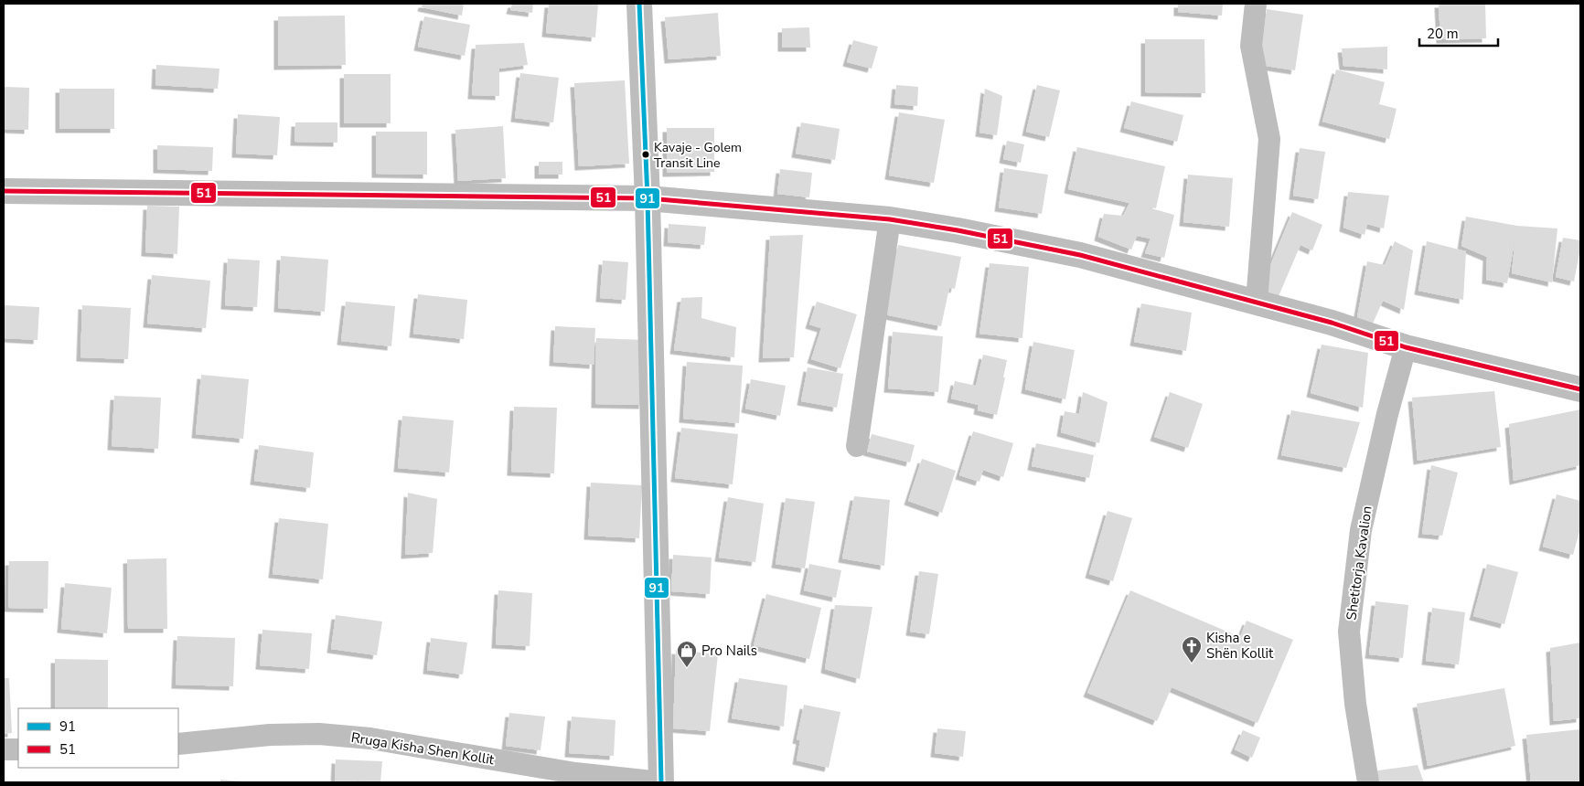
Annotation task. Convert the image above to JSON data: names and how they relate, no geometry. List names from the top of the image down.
{
  "streets": {
    "street": ["Shetitorja Kavalion", "Rruga Kisha Shen Kollit"]
  },
  "places": {
    "other": ["Kavaje - Golem Transit Line"],
    "church": ["Kisha e Shën Kollit"],
    "shop": ["Pro Nails"]
  },
  "lines": ["transit line 91", "transit line 51"],
  "legend": ["91", "51"],
  "scale_bar": "20 m"
}
